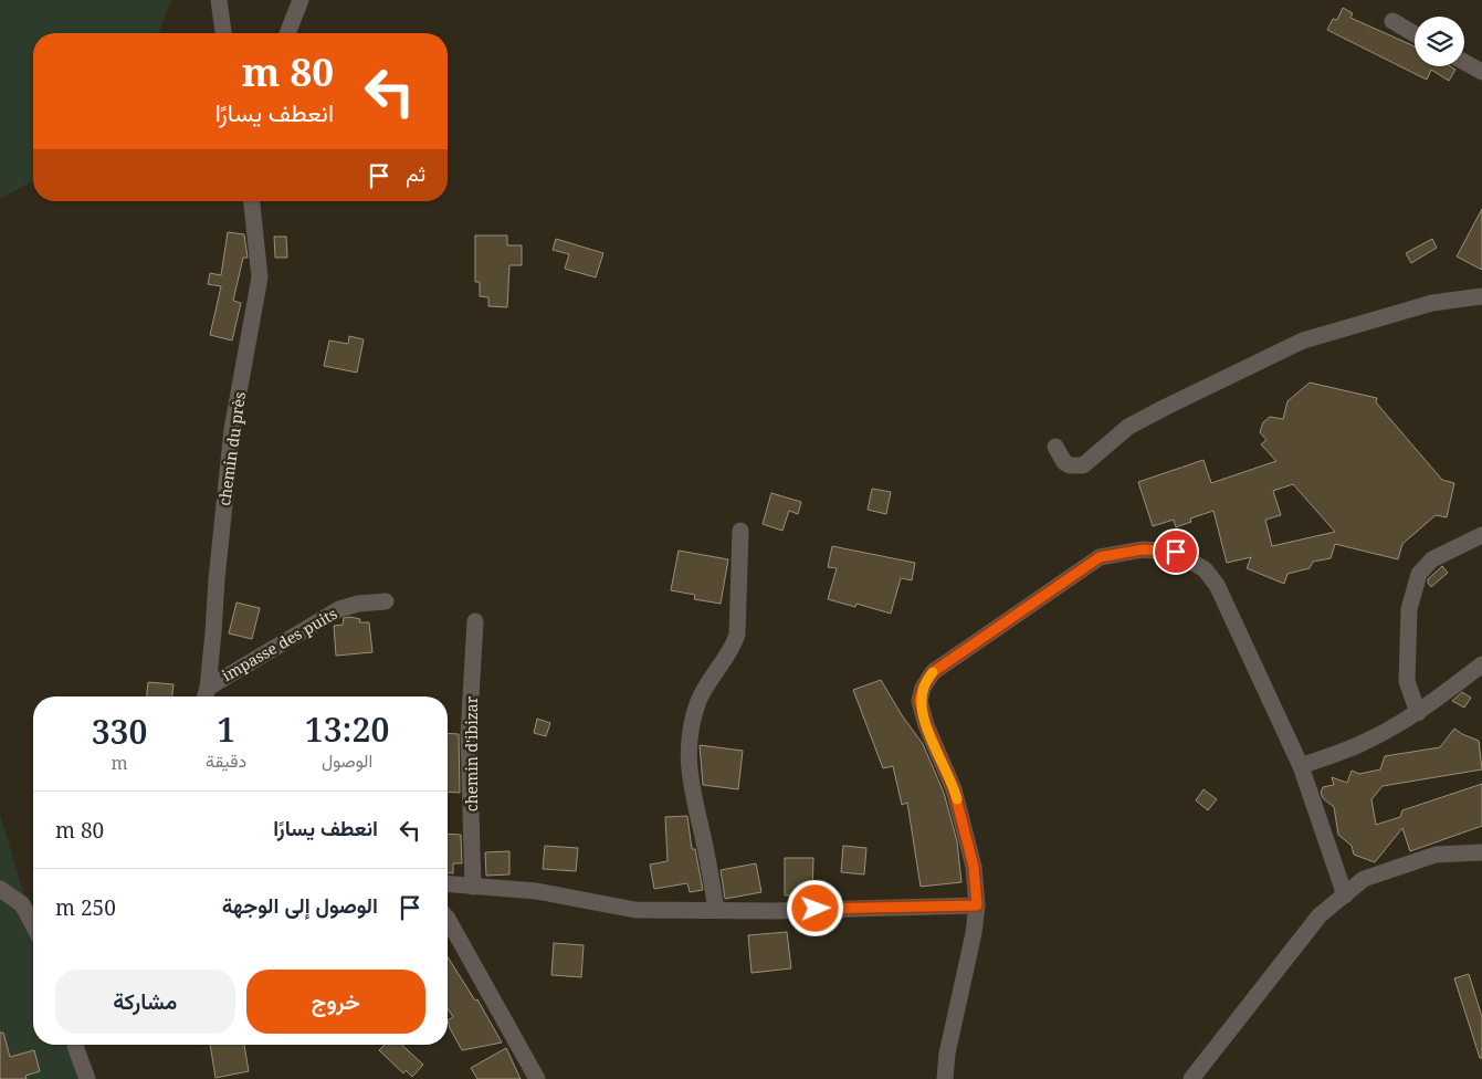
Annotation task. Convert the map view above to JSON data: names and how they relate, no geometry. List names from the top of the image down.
{
  "streets": {
    "street": ["chemin du près", "impasse des puits", "chemin d'ibizar"]
  },
  "crossings": [
    ["chemin du près", "impasse des puits"]
  ],
  "page": {
    "turn": ["80 m", "انعطف يسارًا"],
    "then": "ثم",
    "eta": [
      "13:20",
      "الوصول",
      "1",
      "دقيقة",
      "330",
      "m"
    ],
    "list": [
      {
        "name": "انعطف يسارًا",
        "value": "80 m"
      },
      {
        "name": "الوصول إلى الوجهة",
        "value": "250 m"
      }
    ],
    "buttons": ["خروج", "مشاركة"]
  }
}
